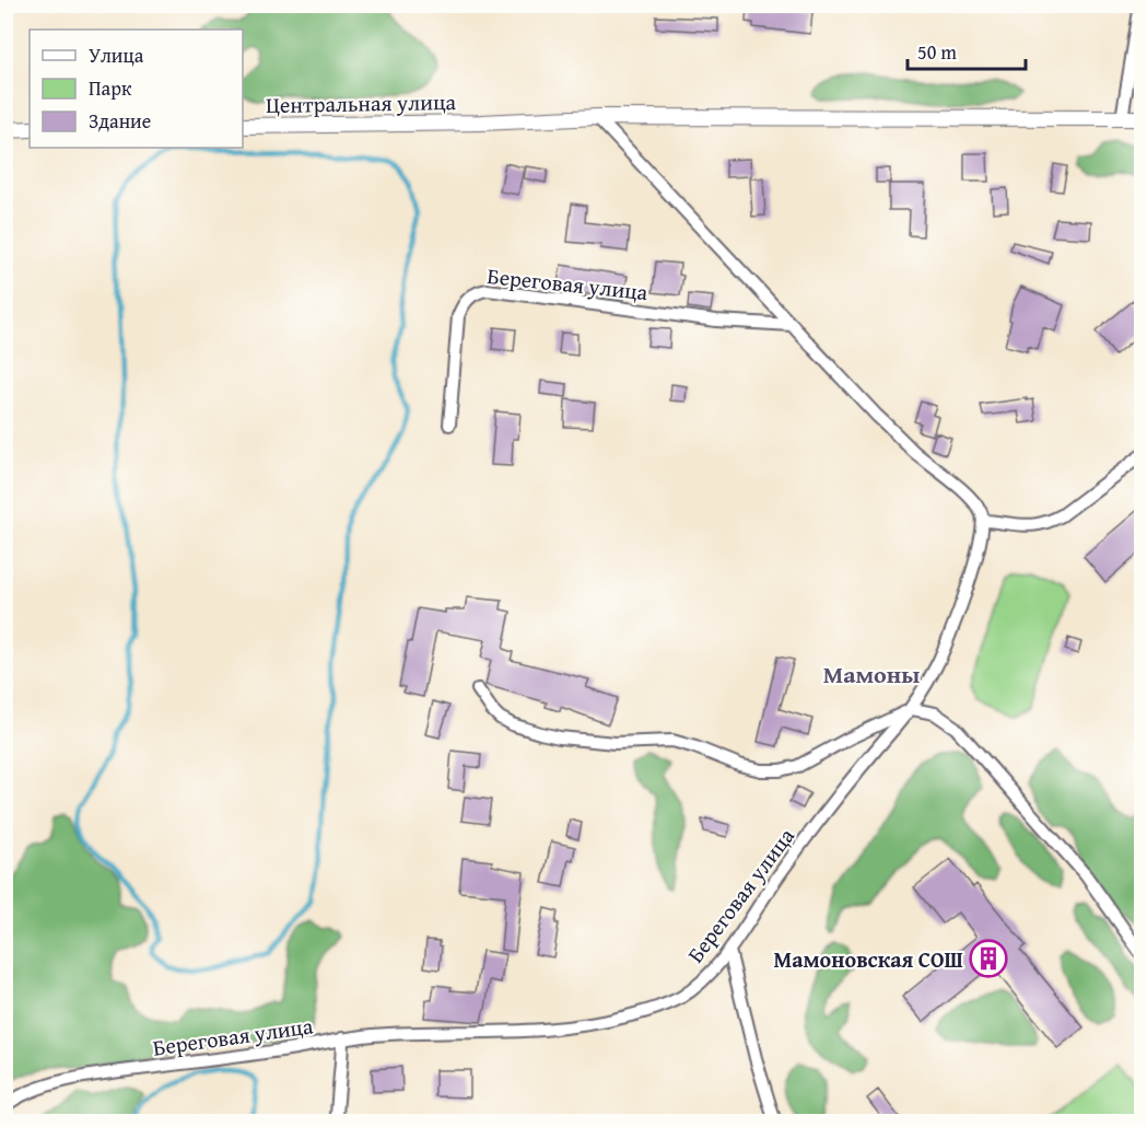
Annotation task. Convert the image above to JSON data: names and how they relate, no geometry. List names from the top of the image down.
{
  "streets": {
    "street": ["Центральная улица", "Береговая улица"]
  },
  "districts": ["Мамоны"],
  "places": {
    "building": ["Мамоновская СОШ"]
  },
  "legend": ["Улица", "Парк", "Здание"],
  "scale_bar": "50 m"
}
